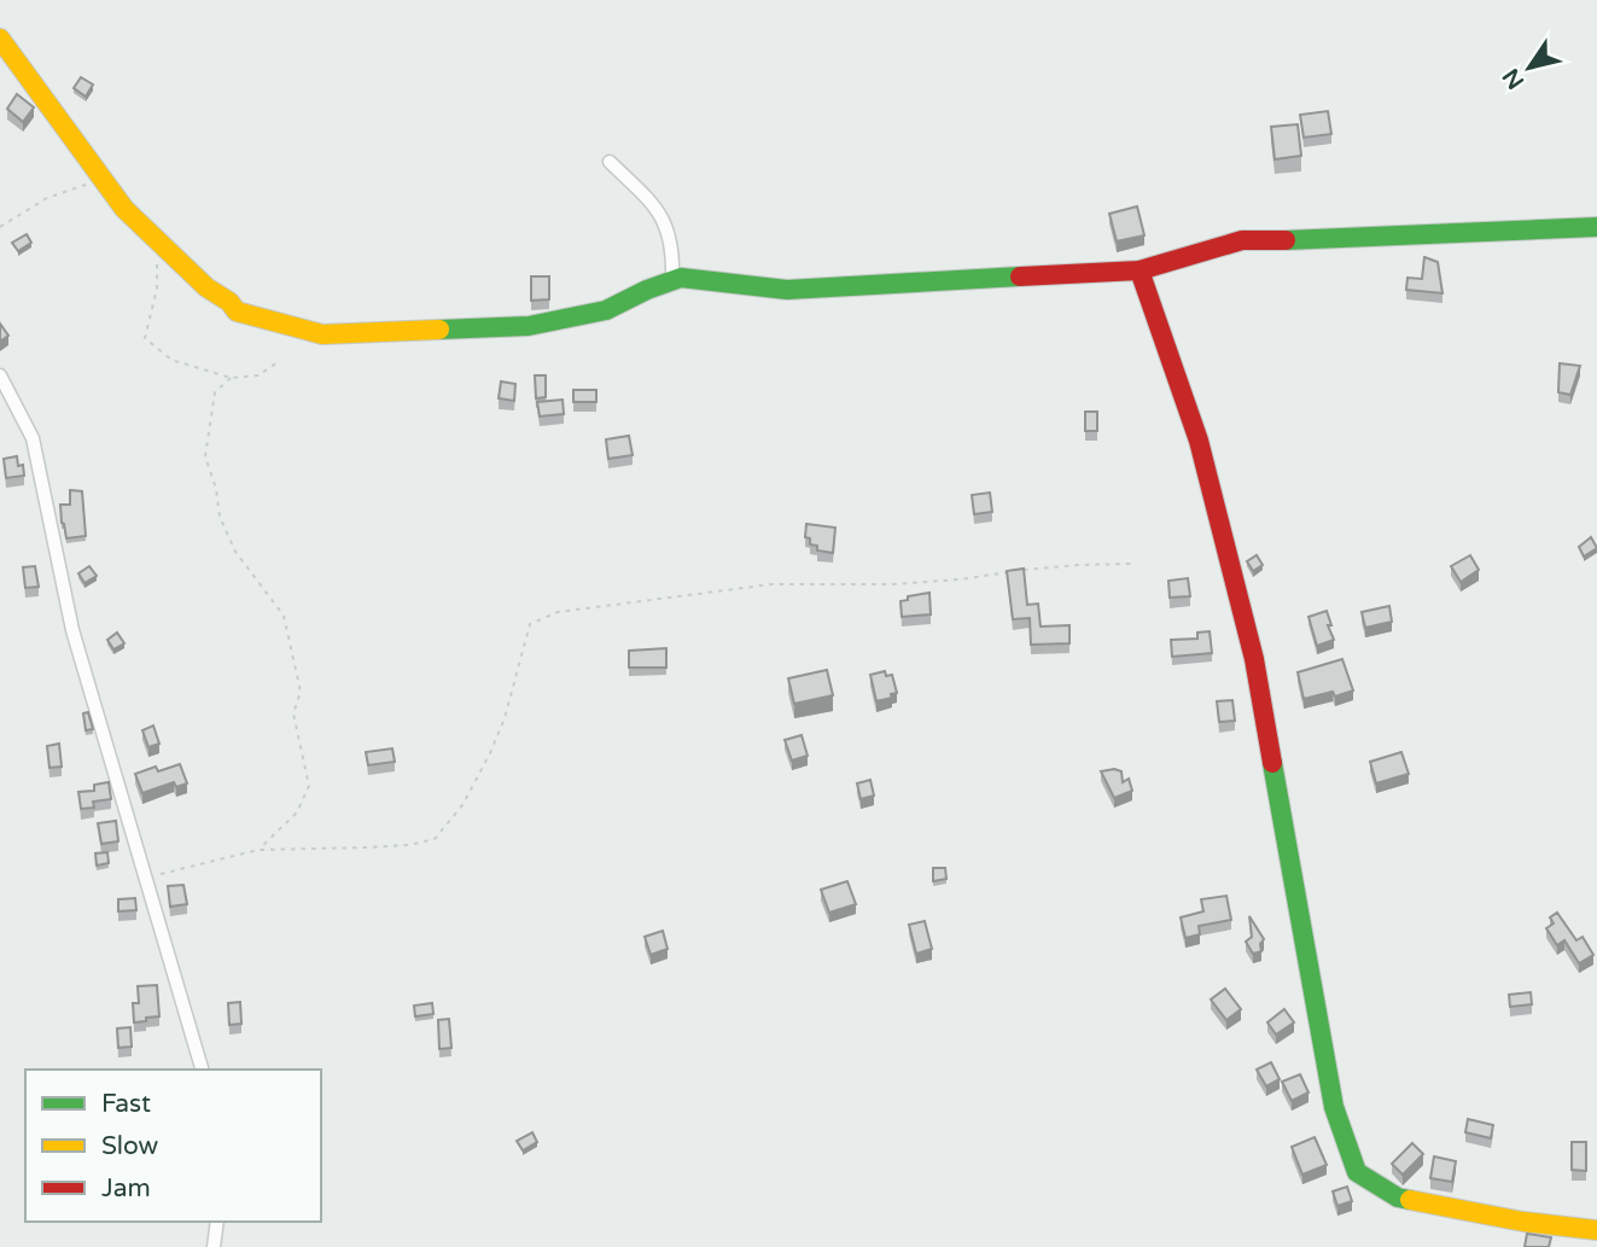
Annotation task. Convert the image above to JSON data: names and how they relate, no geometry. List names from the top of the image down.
{
  "legend": ["Fast", "Slow", "Jam"],
  "north": "bottom left"
}
